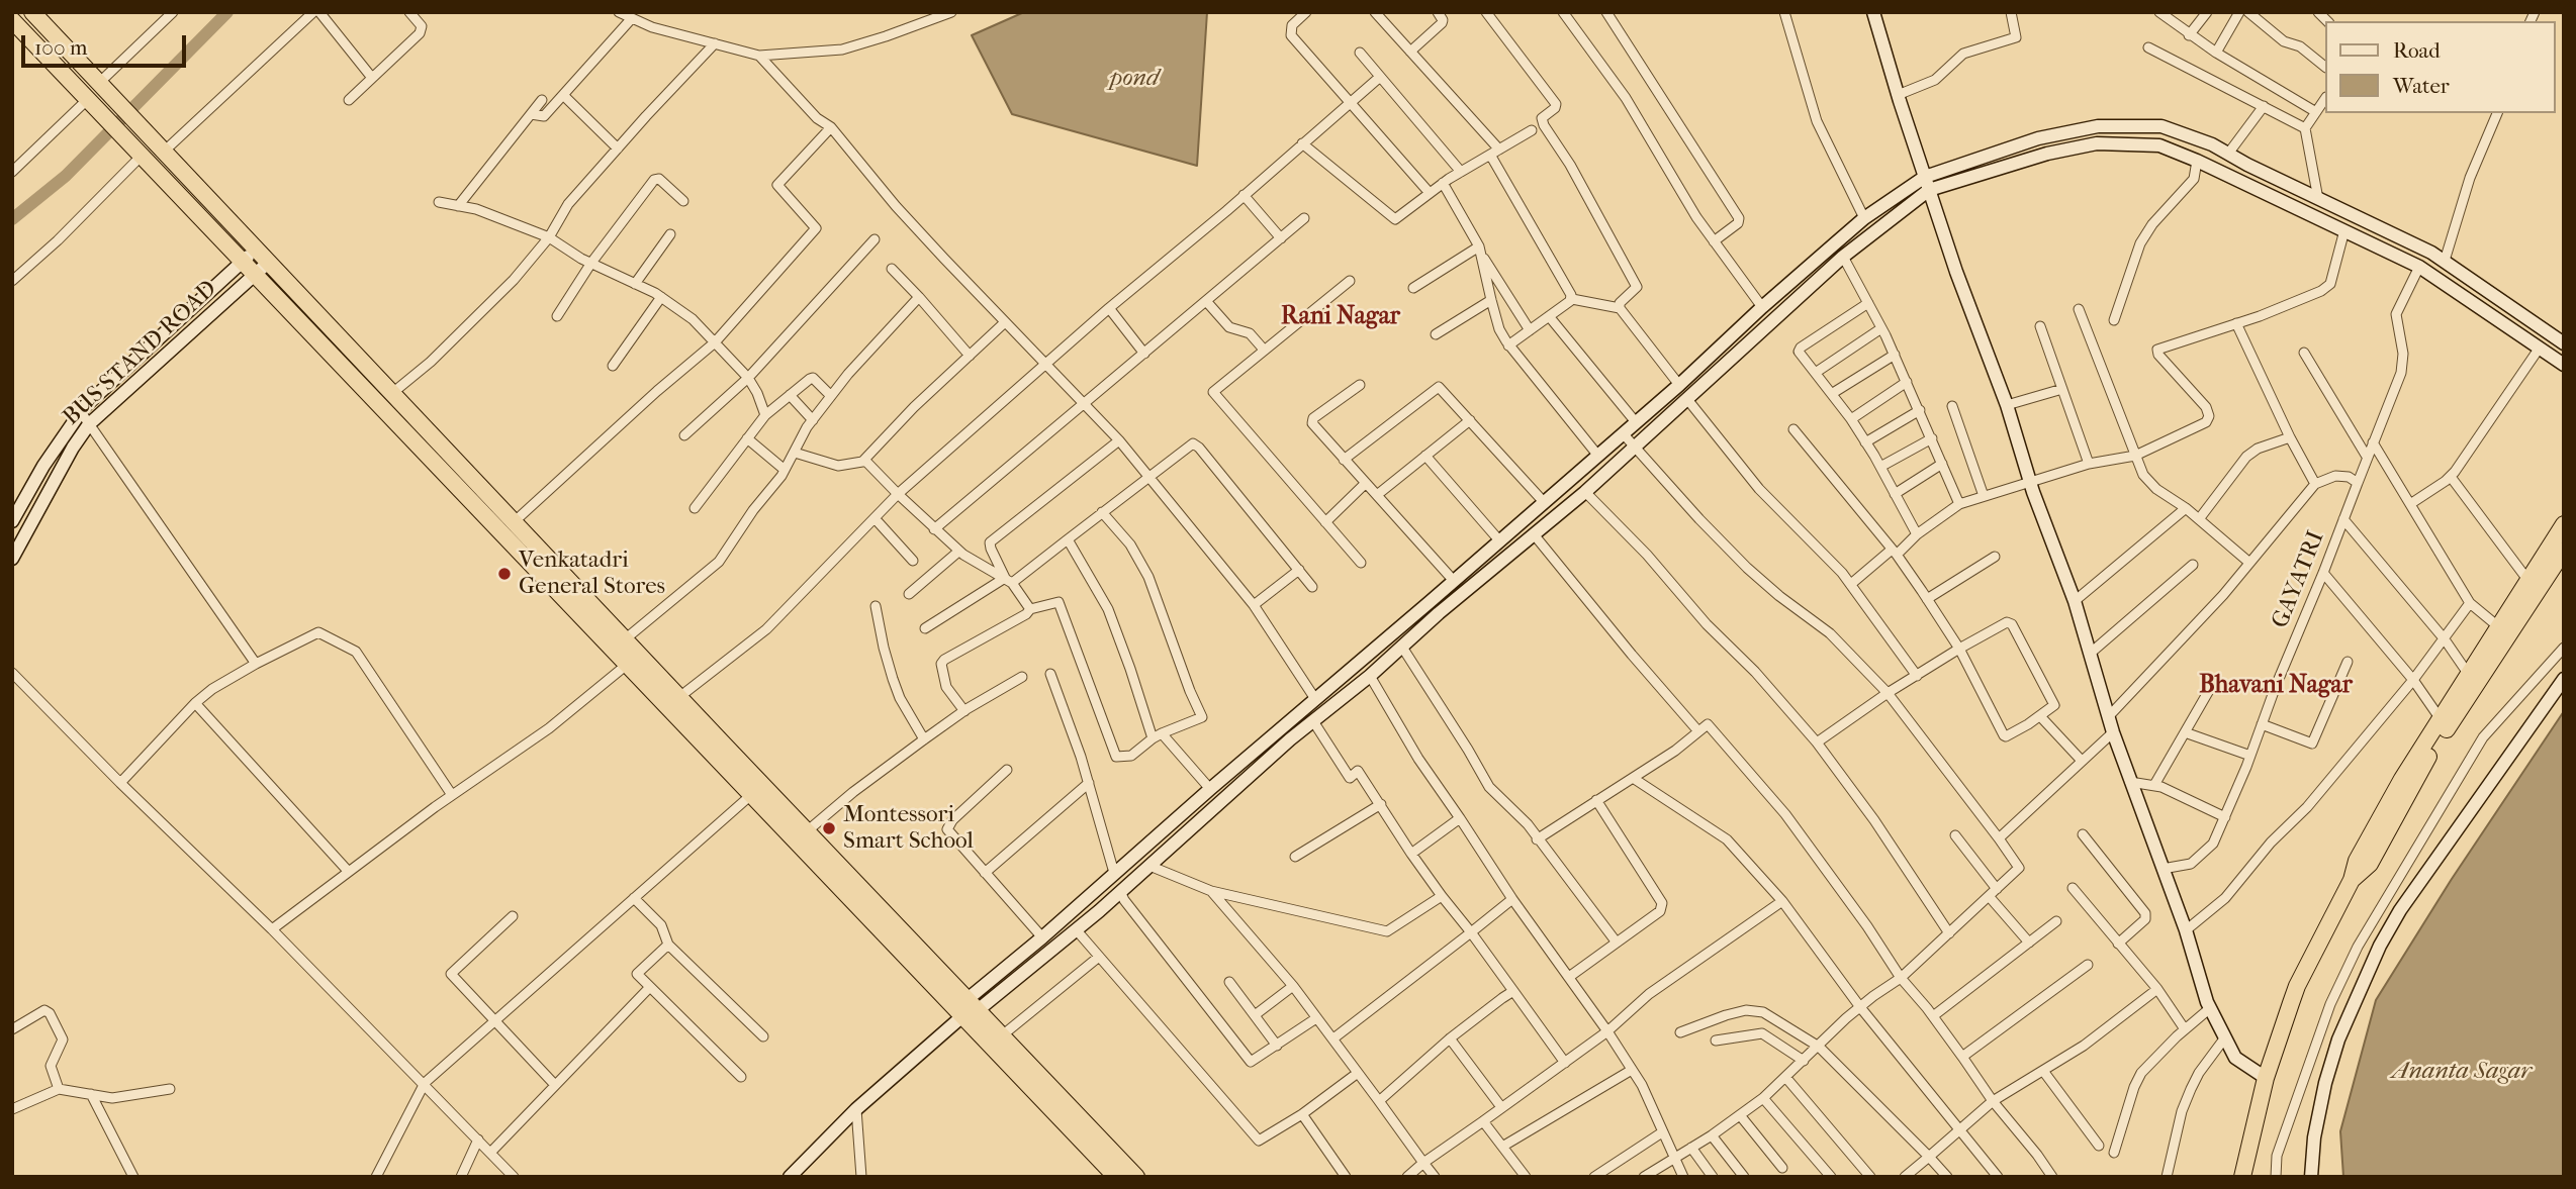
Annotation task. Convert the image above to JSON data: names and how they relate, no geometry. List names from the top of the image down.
{
  "streets": {
    "street": ["BUS STAND ROAD", "GAYATRI"]
  },
  "districts": ["Rani Nagar", "Bhavani Nagar"],
  "water": ["pond", "Ananta Sagar"],
  "places": ["Venkatadri General Stores", "Montessori Smart School"],
  "legend": ["Road", "Water"],
  "scale_bar": "100 m"
}
